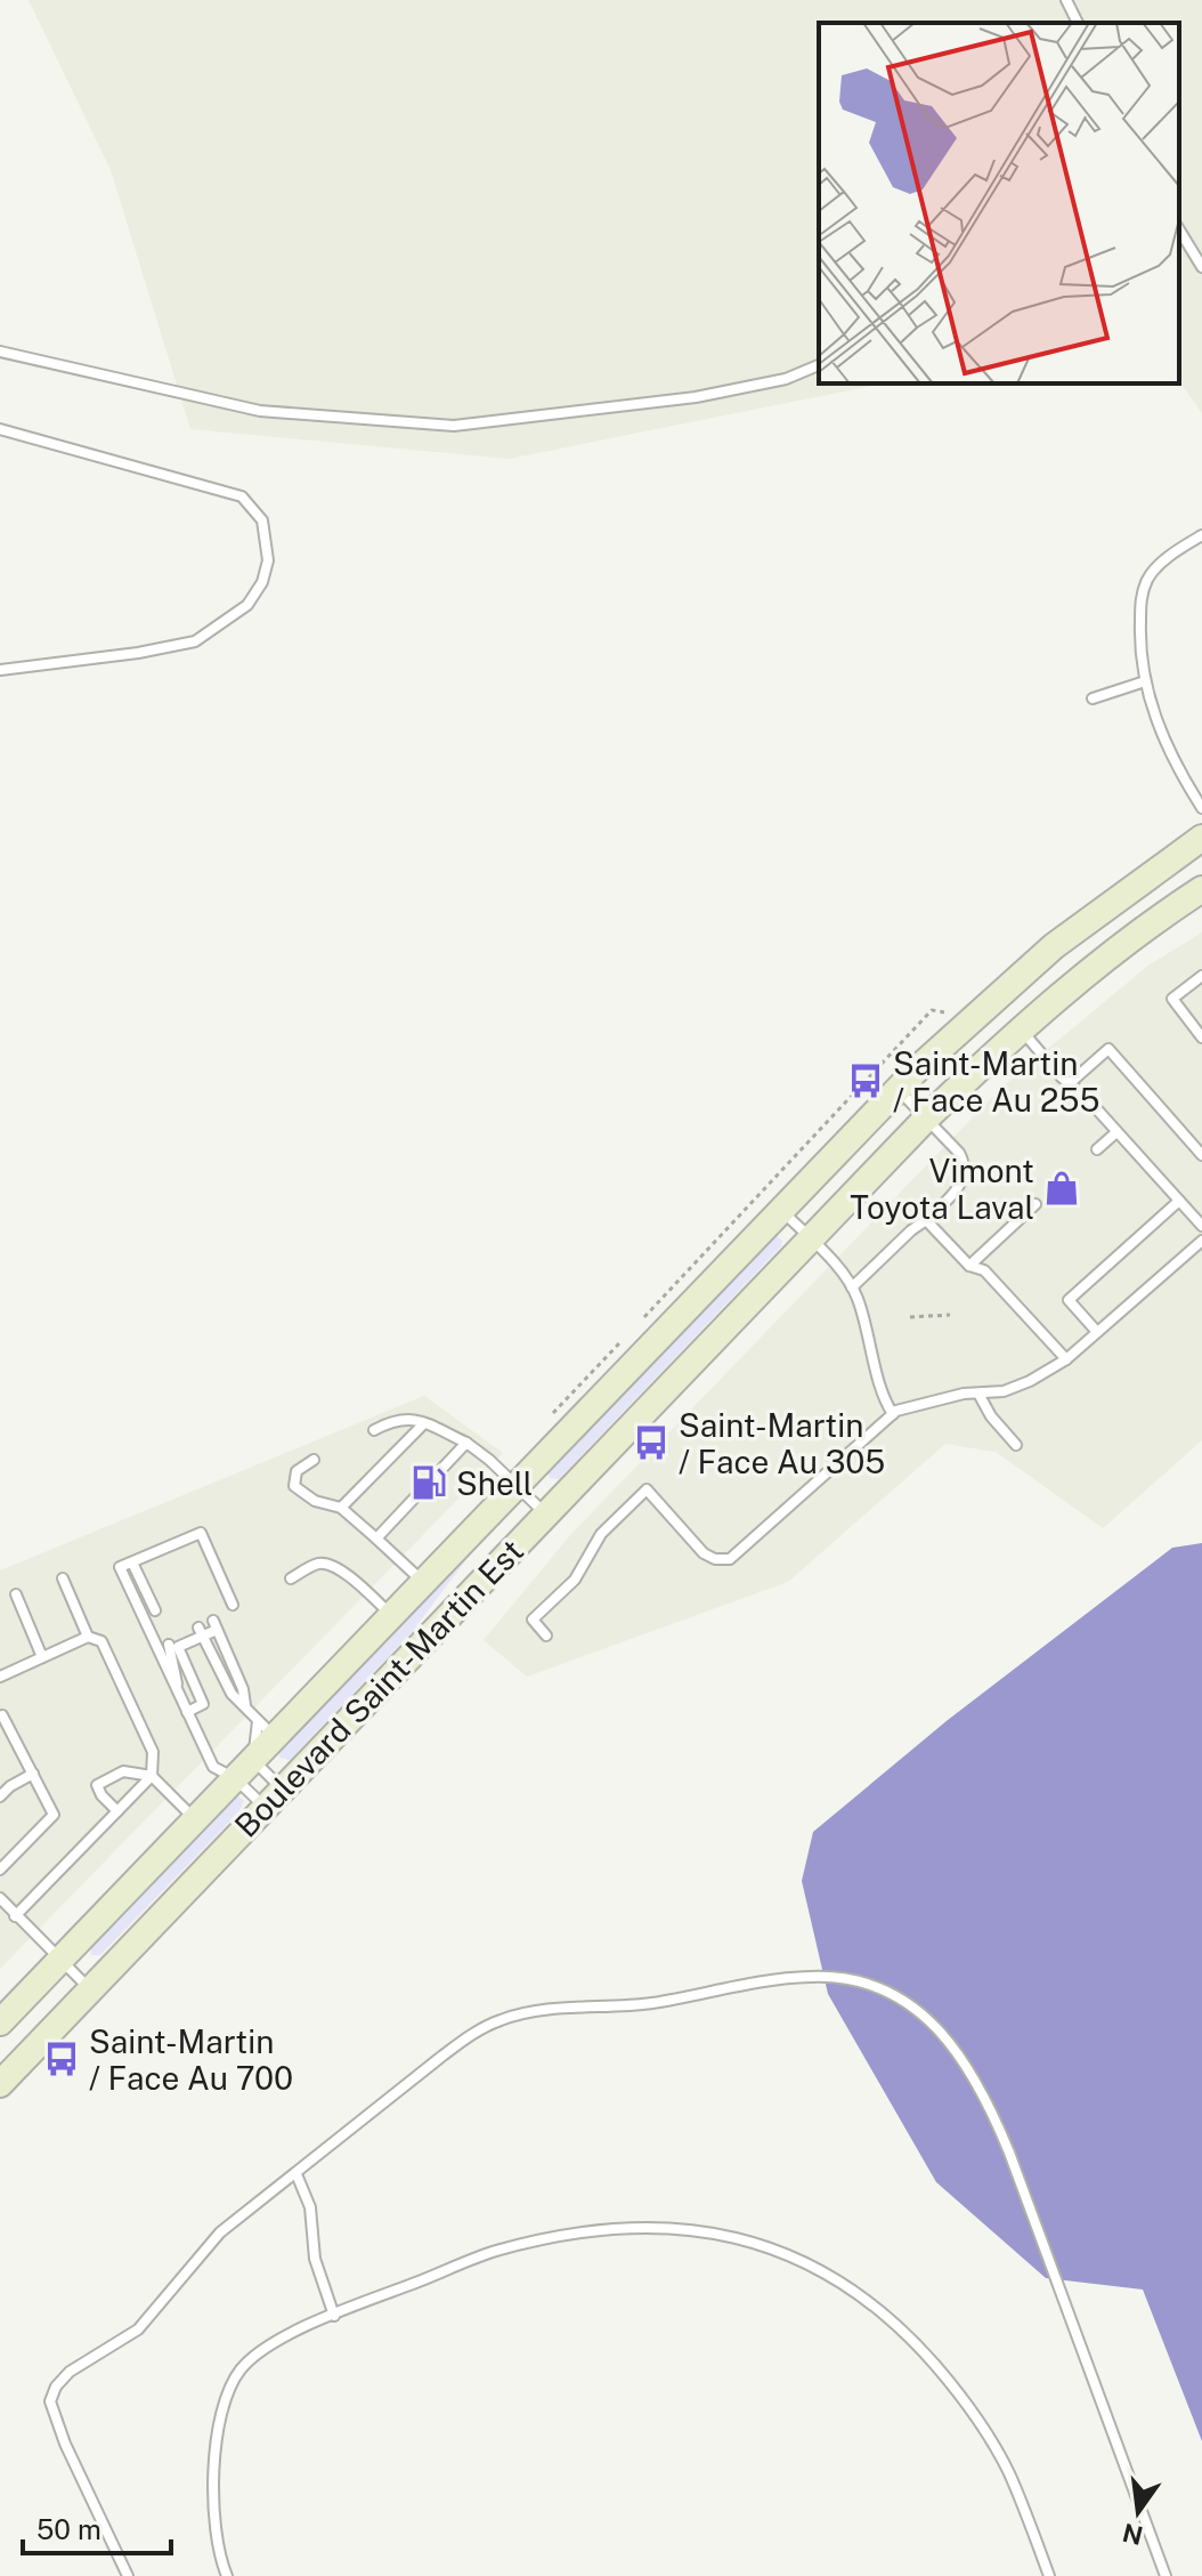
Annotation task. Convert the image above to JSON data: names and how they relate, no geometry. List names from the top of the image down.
{
  "streets": {
    "main road": ["Boulevard Saint-Martin Est"]
  },
  "places": {
    "bus stop": ["Saint-Martin / Face Au 255", "Saint-Martin / Face Au 305", "Saint-Martin / Face Au 700"],
    "shop": ["Vimont Toyota Laval"],
    "fuel station": ["Shell"]
  },
  "scale_bar": "50 m",
  "north": "bottom"
}
